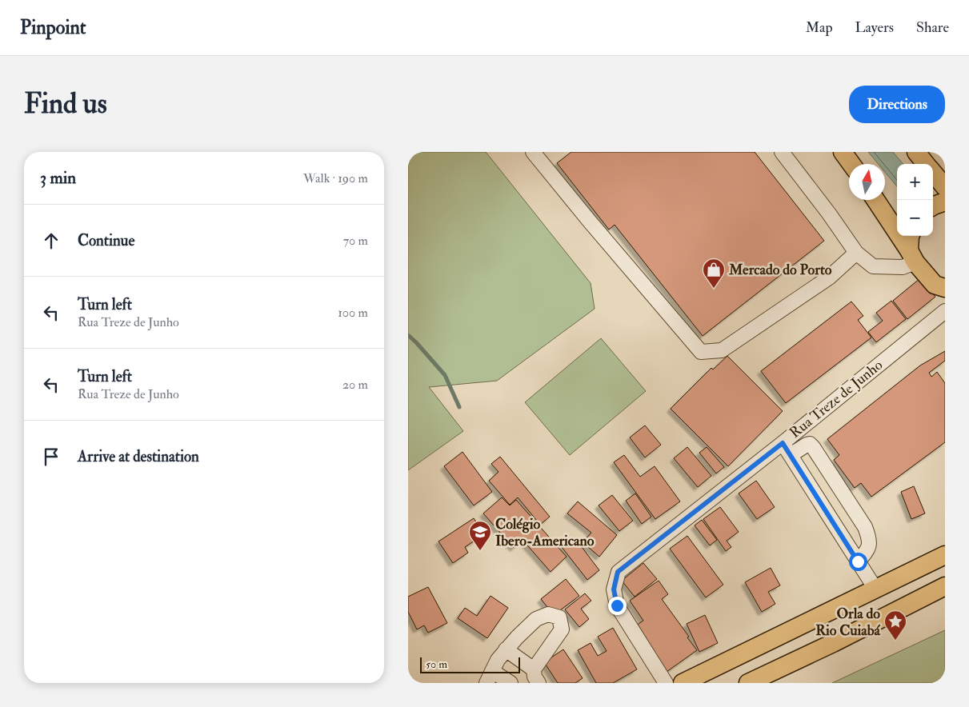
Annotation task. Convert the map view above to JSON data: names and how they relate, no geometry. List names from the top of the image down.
{
  "streets": {
    "street": ["Rua Treze de Junho"]
  },
  "places": {
    "shop": ["Mercado do Porto"],
    "school or university": ["Colégio Ibero-Americano"],
    "place": ["Orla do Rio Cuiabá"]
  },
  "scale_bar": "50 m",
  "north": "top",
  "page": {
    "header": "Pinpoint",
    "nav": ["Map", "Layers", "Share"],
    "buttons": "Directions",
    "title": "Find us",
    "heading": ["3 min", "Walk · 190 m"],
    "map_buttons": ["+", "−"],
    "list": [
      ["Continue", "70 m"],
      ["Turn left", "Rua Treze de Junho", "100 m"],
      ["Turn left", "Rua Treze de Junho", "20 m"],
      "Arrive at destination"
    ],
    "scale": "50 m"
  }
}
